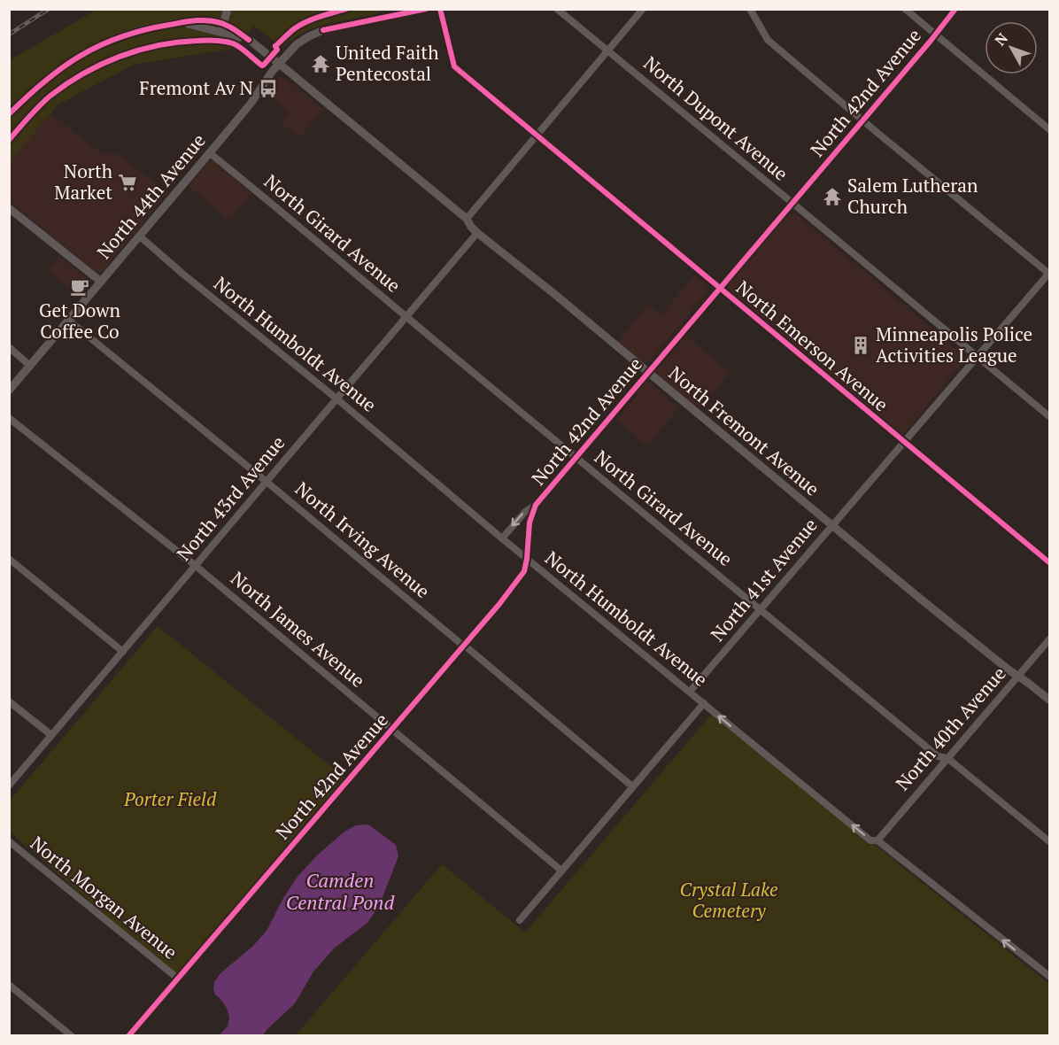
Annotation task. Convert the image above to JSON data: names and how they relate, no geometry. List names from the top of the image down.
{
  "streets": {
    "street": [
      "North 42nd Avenue",
      "North Dupont Avenue",
      "North 44th Avenue",
      "North Girard Avenue",
      "North Humboldt Avenue",
      "North Emerson Avenue",
      "North Fremont Avenue",
      "North 43rd Avenue",
      "North Irving Avenue",
      "North 41st Avenue",
      "North James Avenue",
      "North 40th Avenue",
      "North Morgan Avenue"
    ]
  },
  "crossings": [
    ["North 42nd Avenue", "North Dupont Avenue"],
    ["North 42nd Avenue", "North Girard Avenue"],
    ["North 42nd Avenue", "North Humboldt Avenue"],
    ["North 42nd Avenue", "North Emerson Avenue"],
    ["North 42nd Avenue", "North Fremont Avenue"],
    ["North 42nd Avenue", "North Irving Avenue"],
    ["North 42nd Avenue", "North James Avenue"],
    ["North 42nd Avenue", "North Morgan Avenue"],
    ["North Dupont Avenue", "North 41st Avenue"],
    ["North 44th Avenue", "North Girard Avenue"],
    ["North 44th Avenue", "North Humboldt Avenue"],
    ["North 44th Avenue", "North Fremont Avenue"],
    ["North 44th Avenue", "North Irving Avenue"],
    ["North Girard Avenue", "North 43rd Avenue"],
    ["North Girard Avenue", "North 41st Avenue"],
    ["North Girard Avenue", "North 40th Avenue"],
    ["North Humboldt Avenue", "North 43rd Avenue"],
    ["North Humboldt Avenue", "North 41st Avenue"],
    ["North Humboldt Avenue", "North 40th Avenue"],
    ["North Emerson Avenue", "North 41st Avenue"],
    ["North Fremont Avenue", "North 43rd Avenue"],
    ["North Fremont Avenue", "North 41st Avenue"],
    ["North Fremont Avenue", "North 40th Avenue"],
    ["North 43rd Avenue", "North Irving Avenue"],
    ["North 43rd Avenue", "North James Avenue"]
  ],
  "one_way": ["North Humboldt Avenue"],
  "water": ["Camden Central Pond"],
  "parks": ["Porter Field", "Crystal Lake Cemetery"],
  "places": {
    "temple": ["United Faith Pentecostal", "Salem Lutheran Church"],
    "bus stop": ["Fremont Av N"],
    "supermarket": ["North Market"],
    "cafe": ["Get Down Coffee Co"],
    "building": ["Minneapolis Police Activities League"]
  },
  "north": "top left"
}
